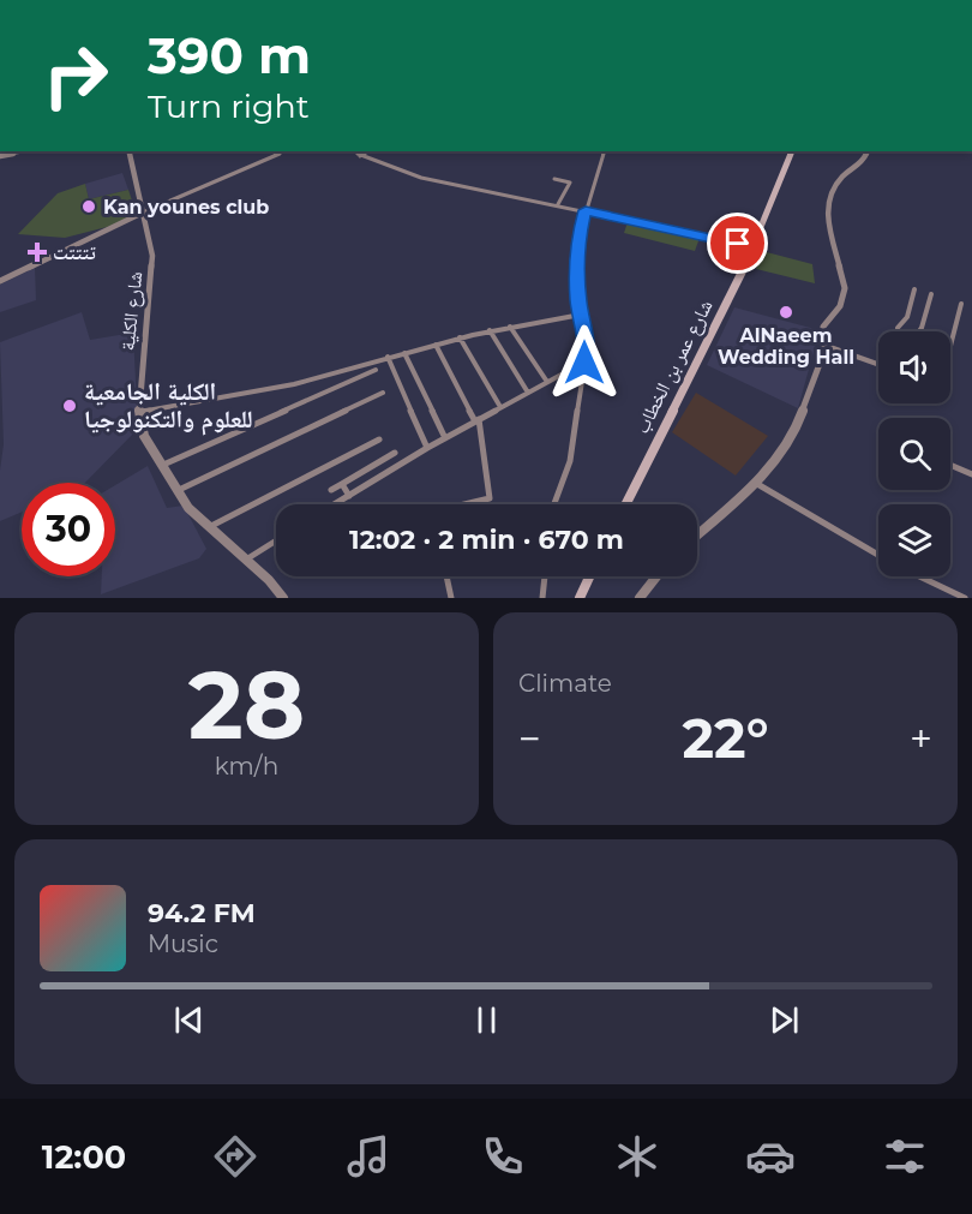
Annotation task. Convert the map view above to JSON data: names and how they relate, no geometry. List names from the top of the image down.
{
  "streets": {
    "main road": ["شارع عمر بن الخطاب"],
    "street": ["شارع الكلية"]
  },
  "places": {
    "other": ["Kan younes club", "AlNaeem Wedding Hall", "الكلية الجامعية للعلوم والتكنولوجيا"],
    "health": ["تتتتت"]
  },
  "page": {
    "turn": ["390 m", "Turn right"],
    "limit": "30",
    "trip": "12:02 · 2 min · 670 m",
    "tile": [
      ["28", "km/h"],
      "Climate"
    ],
    "heat": ["−", "22°", "+"],
    "song": ["94.2 FM", "Music"],
    "tabs": "12:00"
  }
}
